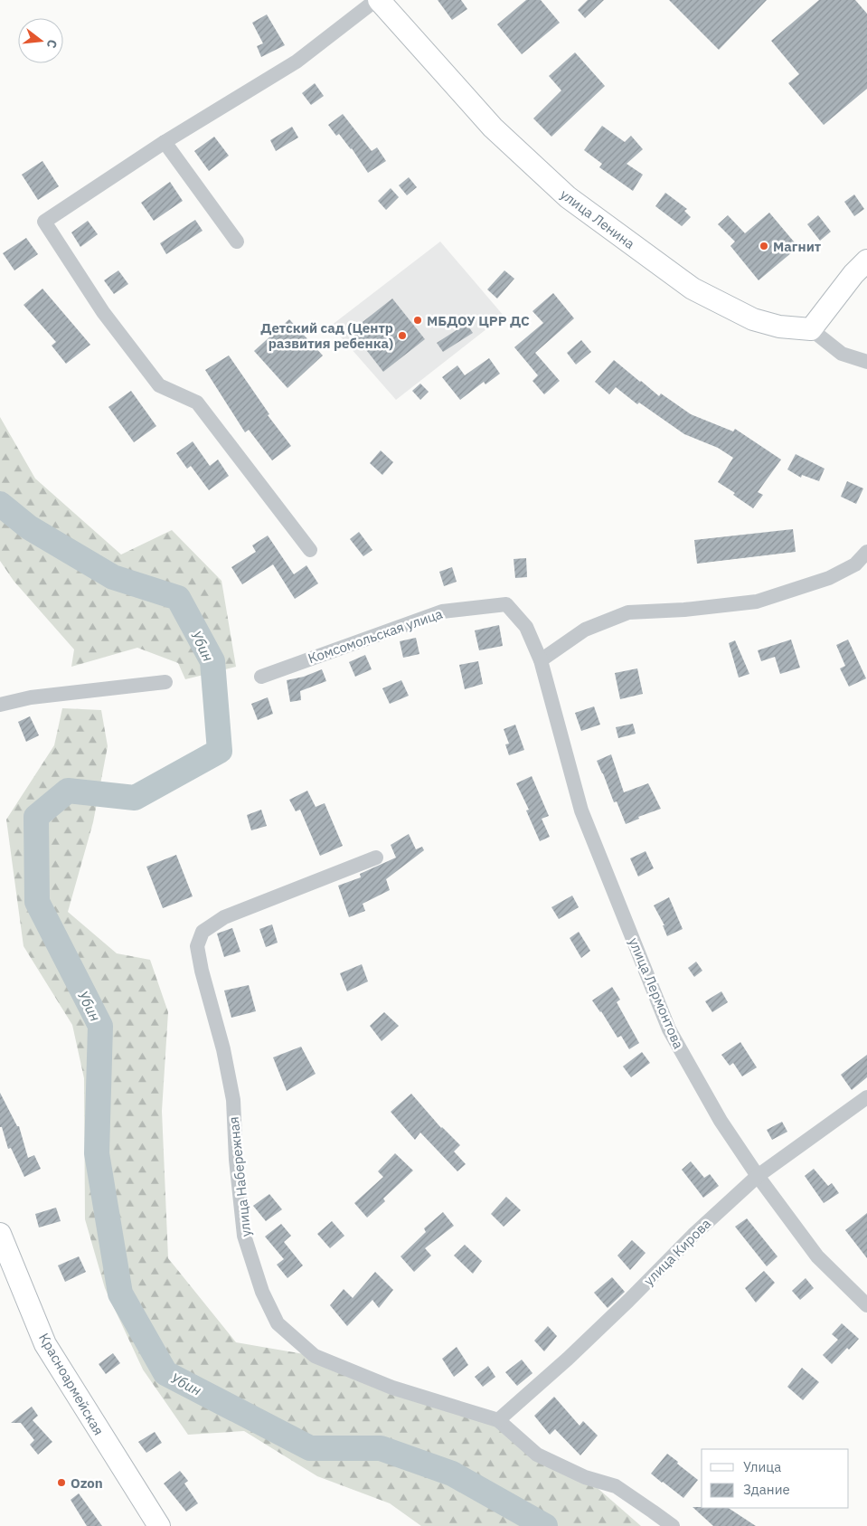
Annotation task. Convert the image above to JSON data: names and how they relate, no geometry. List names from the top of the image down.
{
  "streets": {
    "street": [
      "улица Ленина",
      "Комсомольская улица",
      "улица Лермонтова",
      "улица Набережная",
      "улица Кирова",
      "Красноармейская"
    ]
  },
  "crossings": [
    ["Комсомольская улица", "улица Лермонтова"],
    ["улица Лермонтова", "улица Кирова"],
    ["улица Набережная", "улица Кирова"]
  ],
  "water": ["Убин"],
  "places": [
    "Магнит",
    "МБДОУ ЦРР ДС",
    "Детский сад (Центр развития ребенка)",
    "Ozon"
  ],
  "legend": ["Улица", "Здание"],
  "north": "right"
}
